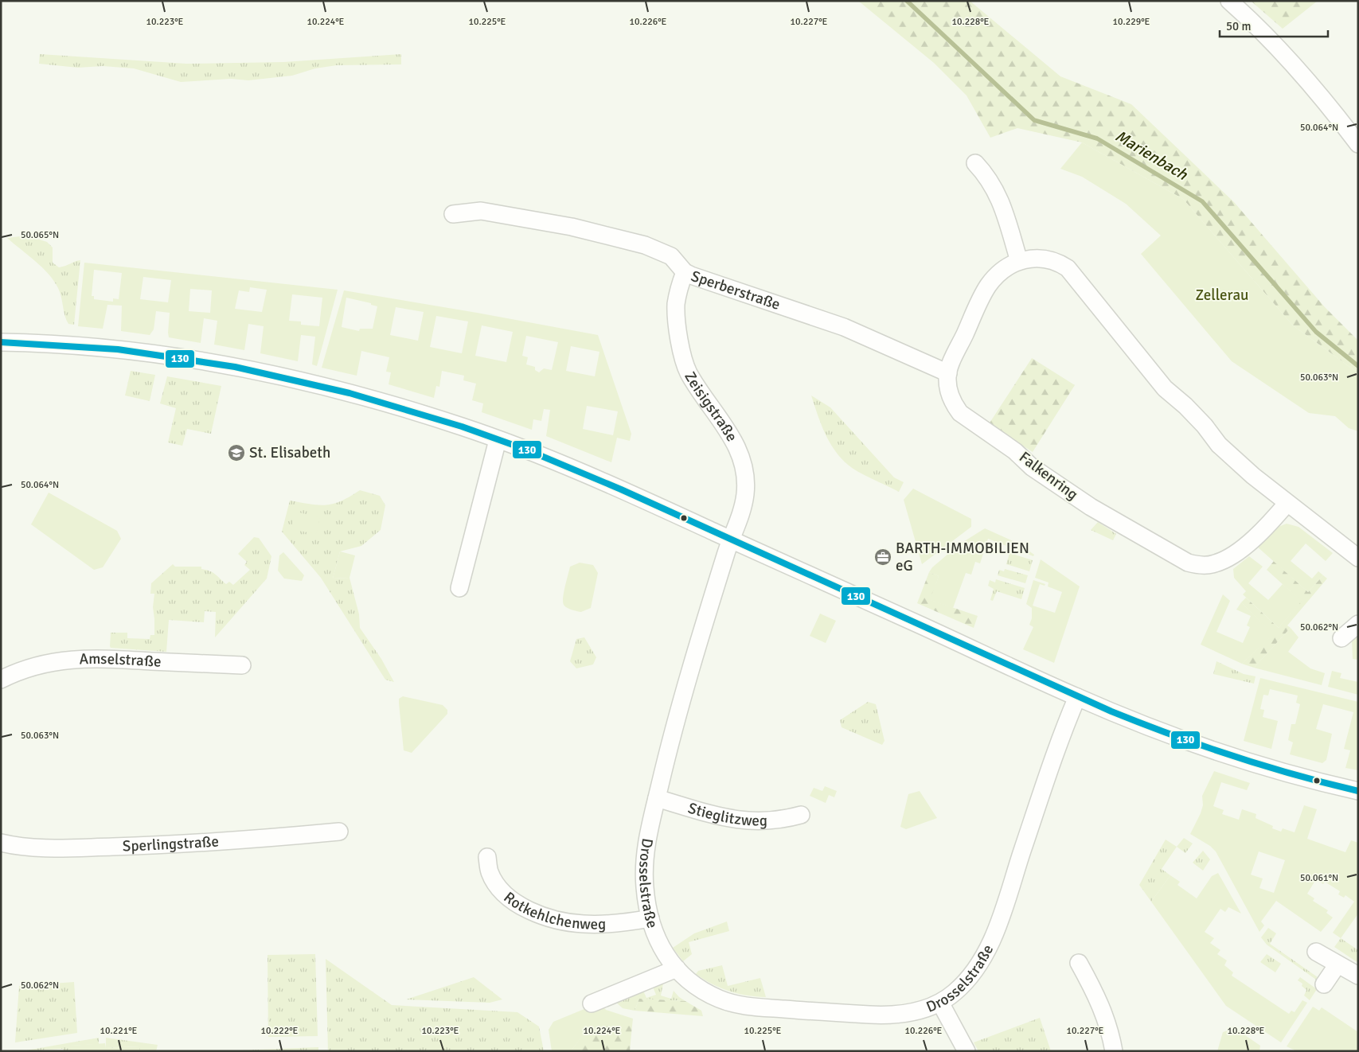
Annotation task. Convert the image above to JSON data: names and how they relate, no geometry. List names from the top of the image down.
{
  "streets": {
    "street": [
      "Sperberstraße",
      "Zeisigstraße",
      "Falkenring",
      "Amselstraße",
      "Stieglitzweg",
      "Sperlingstraße",
      "Drosselstraße",
      "Rotkehlchenweg"
    ]
  },
  "crossings": [
    ["Sperberstraße", "Zeisigstraße"],
    ["Sperberstraße", "Falkenring"],
    ["Zeisigstraße", "Drosselstraße"],
    ["Stieglitzweg", "Drosselstraße"],
    ["Drosselstraße", "Rotkehlchenweg"]
  ],
  "water": ["Marienbach"],
  "parks": ["Zellerau"],
  "places": {
    "school or university": ["St. Elisabeth"],
    "office": ["BARTH-IMMOBILIEN eG"]
  },
  "lines": ["transit line 130"],
  "scale_bar": "50 m",
  "coordinates": [
    "10.223°E",
    "10.224°E",
    "10.225°E",
    "10.226°E",
    "10.227°E",
    "10.228°E",
    "10.229°E",
    "50.064°N",
    "50.065°N",
    "50.063°N",
    "50.062°N",
    "50.061°N",
    "10.221°E",
    "10.222°E"
  ]
}
